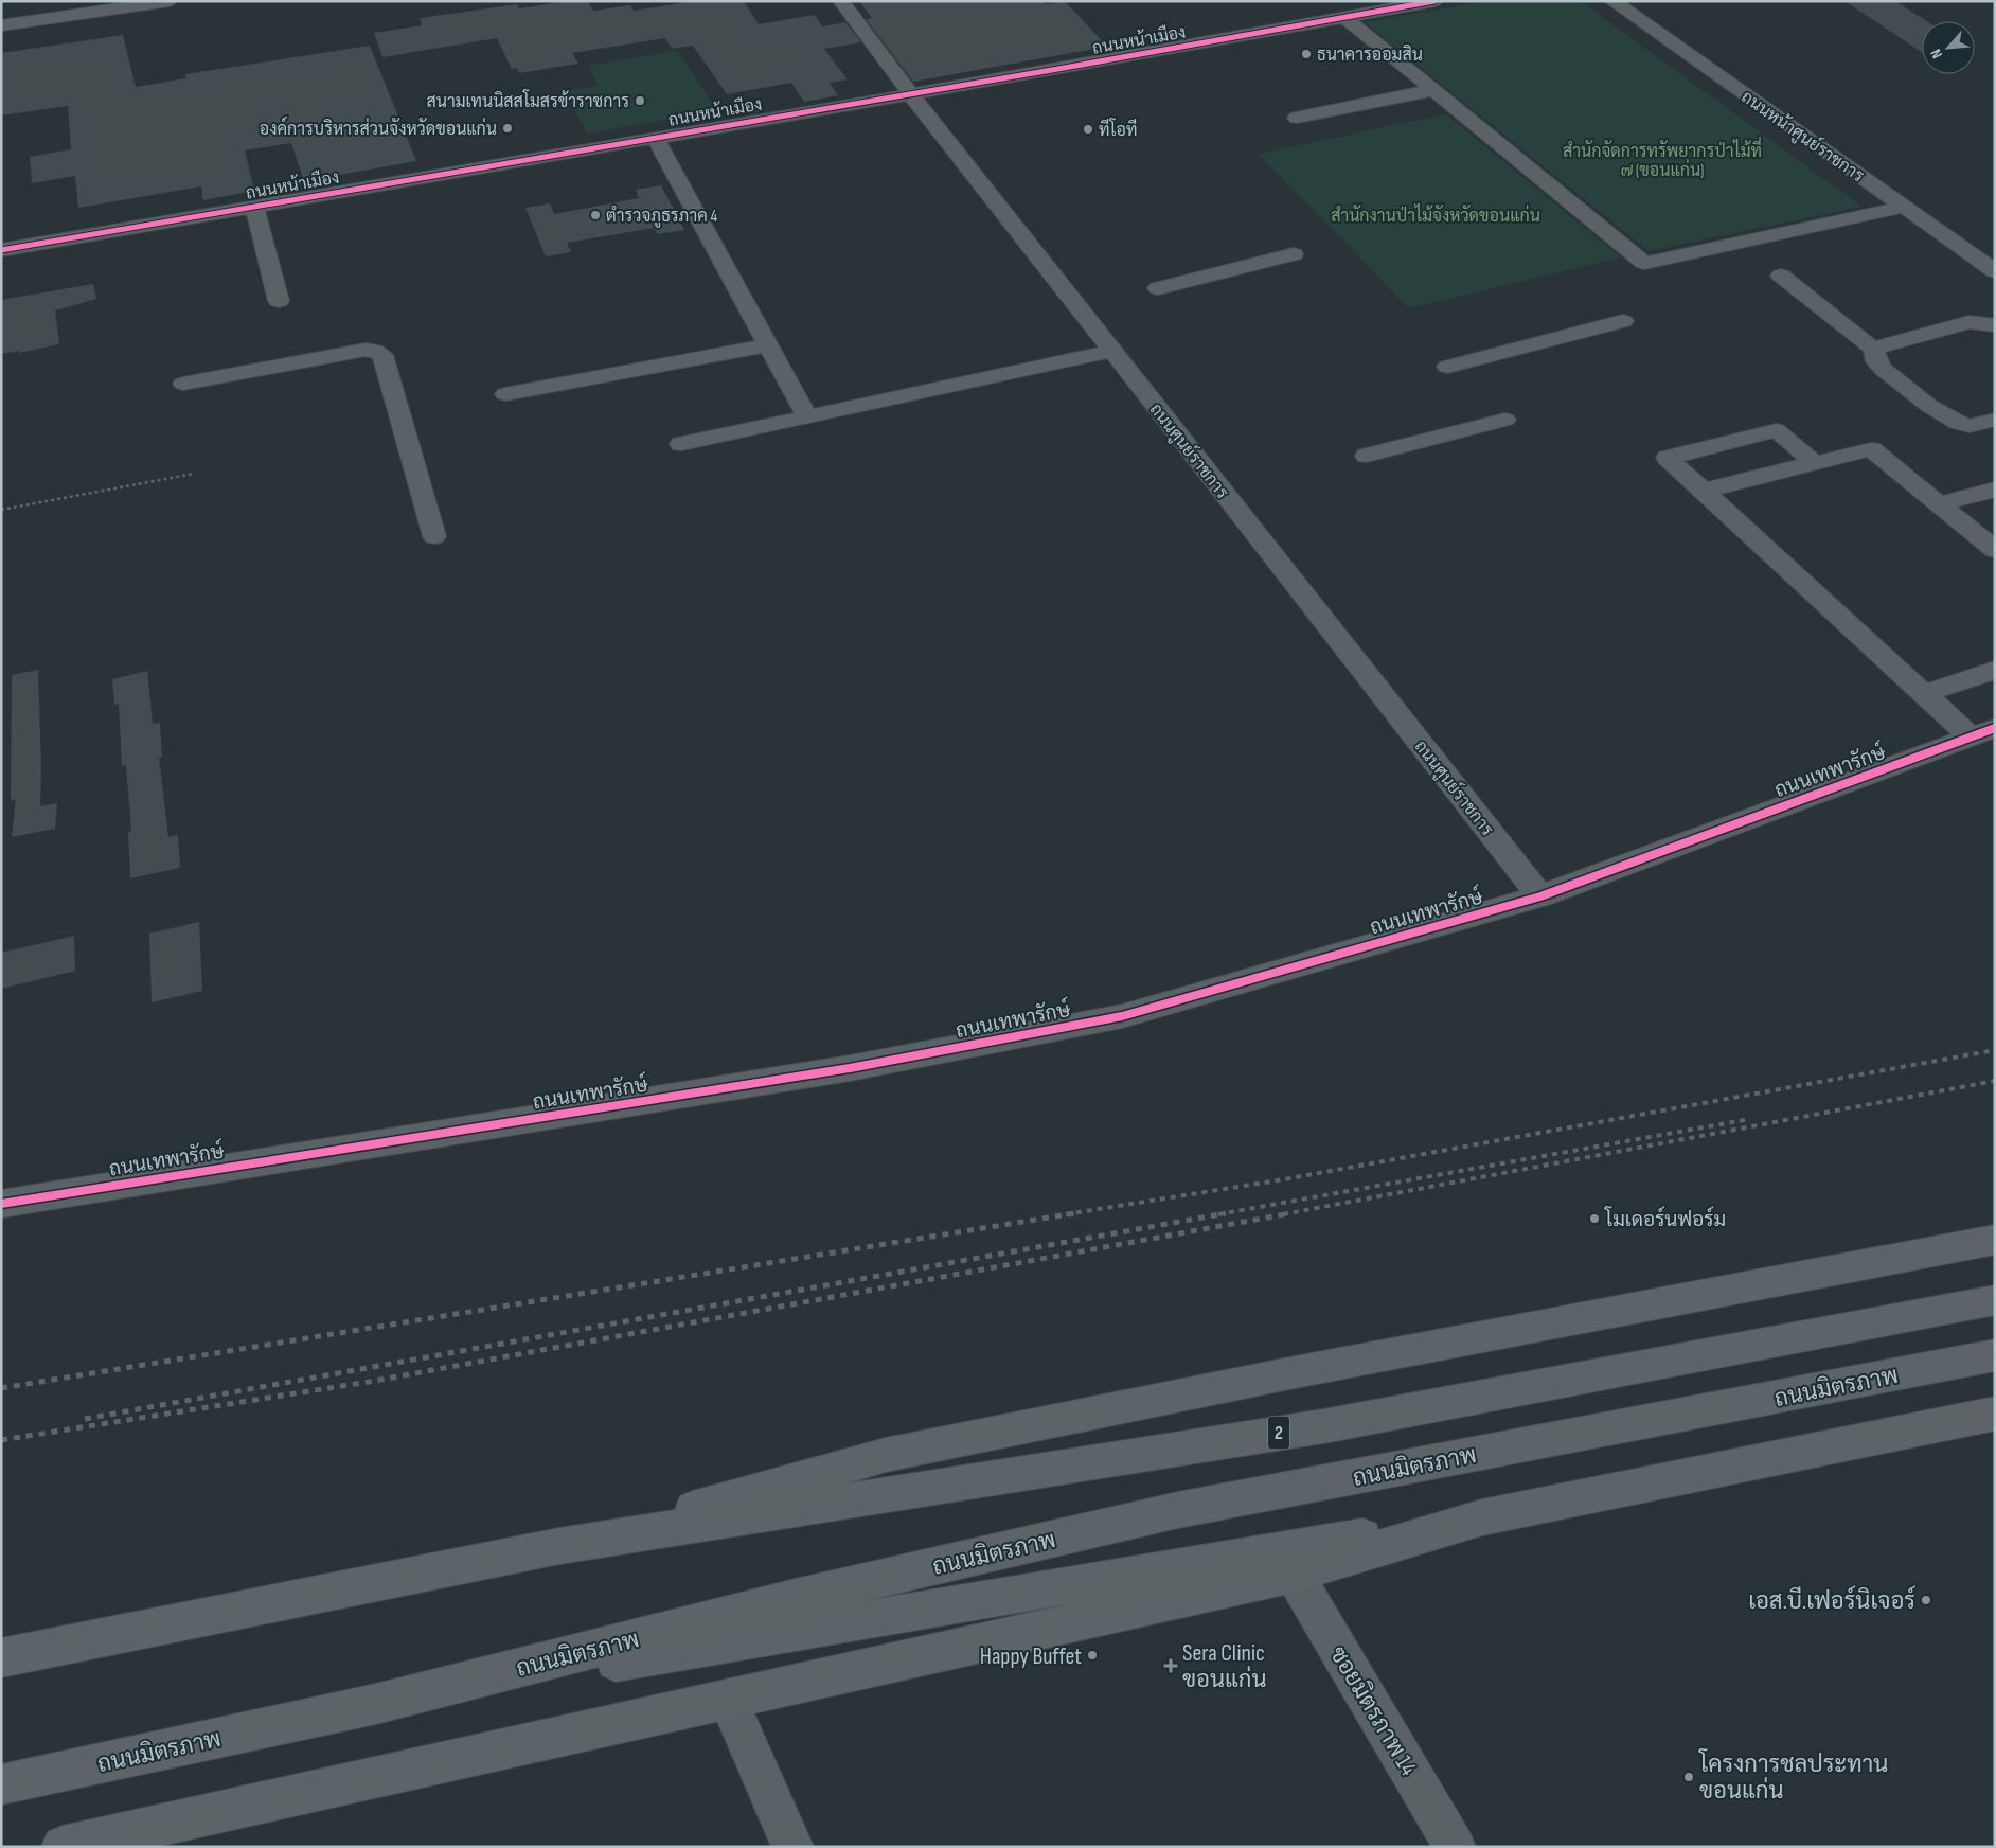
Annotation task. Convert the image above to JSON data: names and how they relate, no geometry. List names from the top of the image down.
{
  "streets": {
    "main road": ["ถนนมิตรภาพ", "2"],
    "street": [
      "ถนนหน้าเมือง",
      "ถนนหน้าศูนย์ราชการ",
      "ถนนศูนย์ราชการ",
      "ถนนเทพารักษ์",
      "ซอยมิตรภาพ 14"
    ]
  },
  "crossings": [
    ["ถนนหน้าเมือง", "ถนนศูนย์ราชการ"],
    ["ถนนศูนย์ราชการ", "ถนนเทพารักษ์"]
  ],
  "parks": ["สำนักจัดการทรัพยากรป่าไม้ที่ ๗ (ขอนแก่น)", "สำนักงานป่าไม้จังหวัดขอนแก่น"],
  "places": {
    "other": [
      "ธนาคารออมสิน",
      "สนามเทนนิสสโมสรข้าราชการ",
      "องค์การบริหารส่วนจังหวัดขอนแก่น",
      "ทีโอที",
      "ตำรวจภูธรภาค 4",
      "โมเดอร์นฟอร์ม",
      "เอส.บี.เฟอร์นิเจอร์",
      "Happy Buffet",
      "โครงการชลประทาน ขอนแก่น"
    ],
    "health": ["Sera Clinic ขอนแก่น"]
  },
  "north": "bottom left"
}
